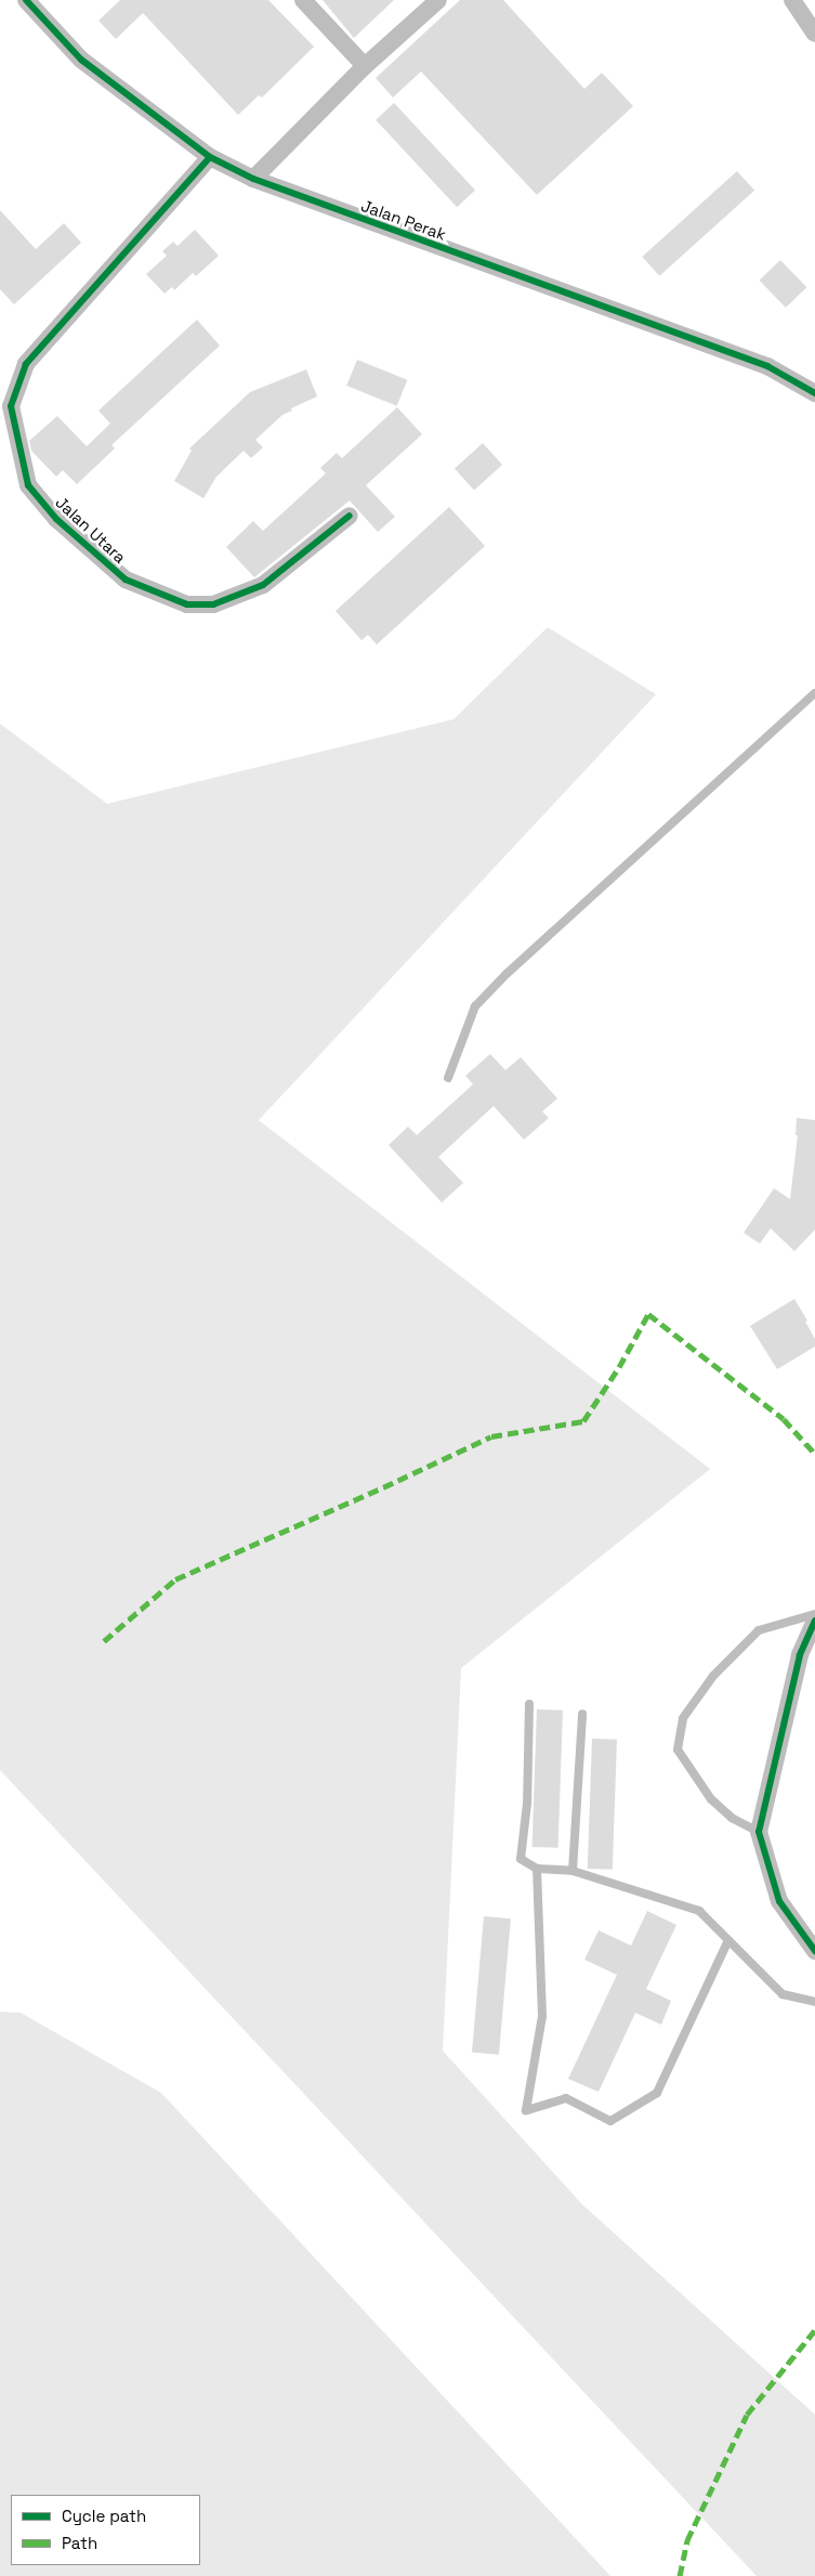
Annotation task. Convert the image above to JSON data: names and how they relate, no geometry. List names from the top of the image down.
{
  "streets": {
    "street": ["Jalan Perak", "Jalan Utara"]
  },
  "crossings": [
    ["Jalan Perak", "Jalan Utara"]
  ],
  "legend": ["Cycle path", "Path"]
}
